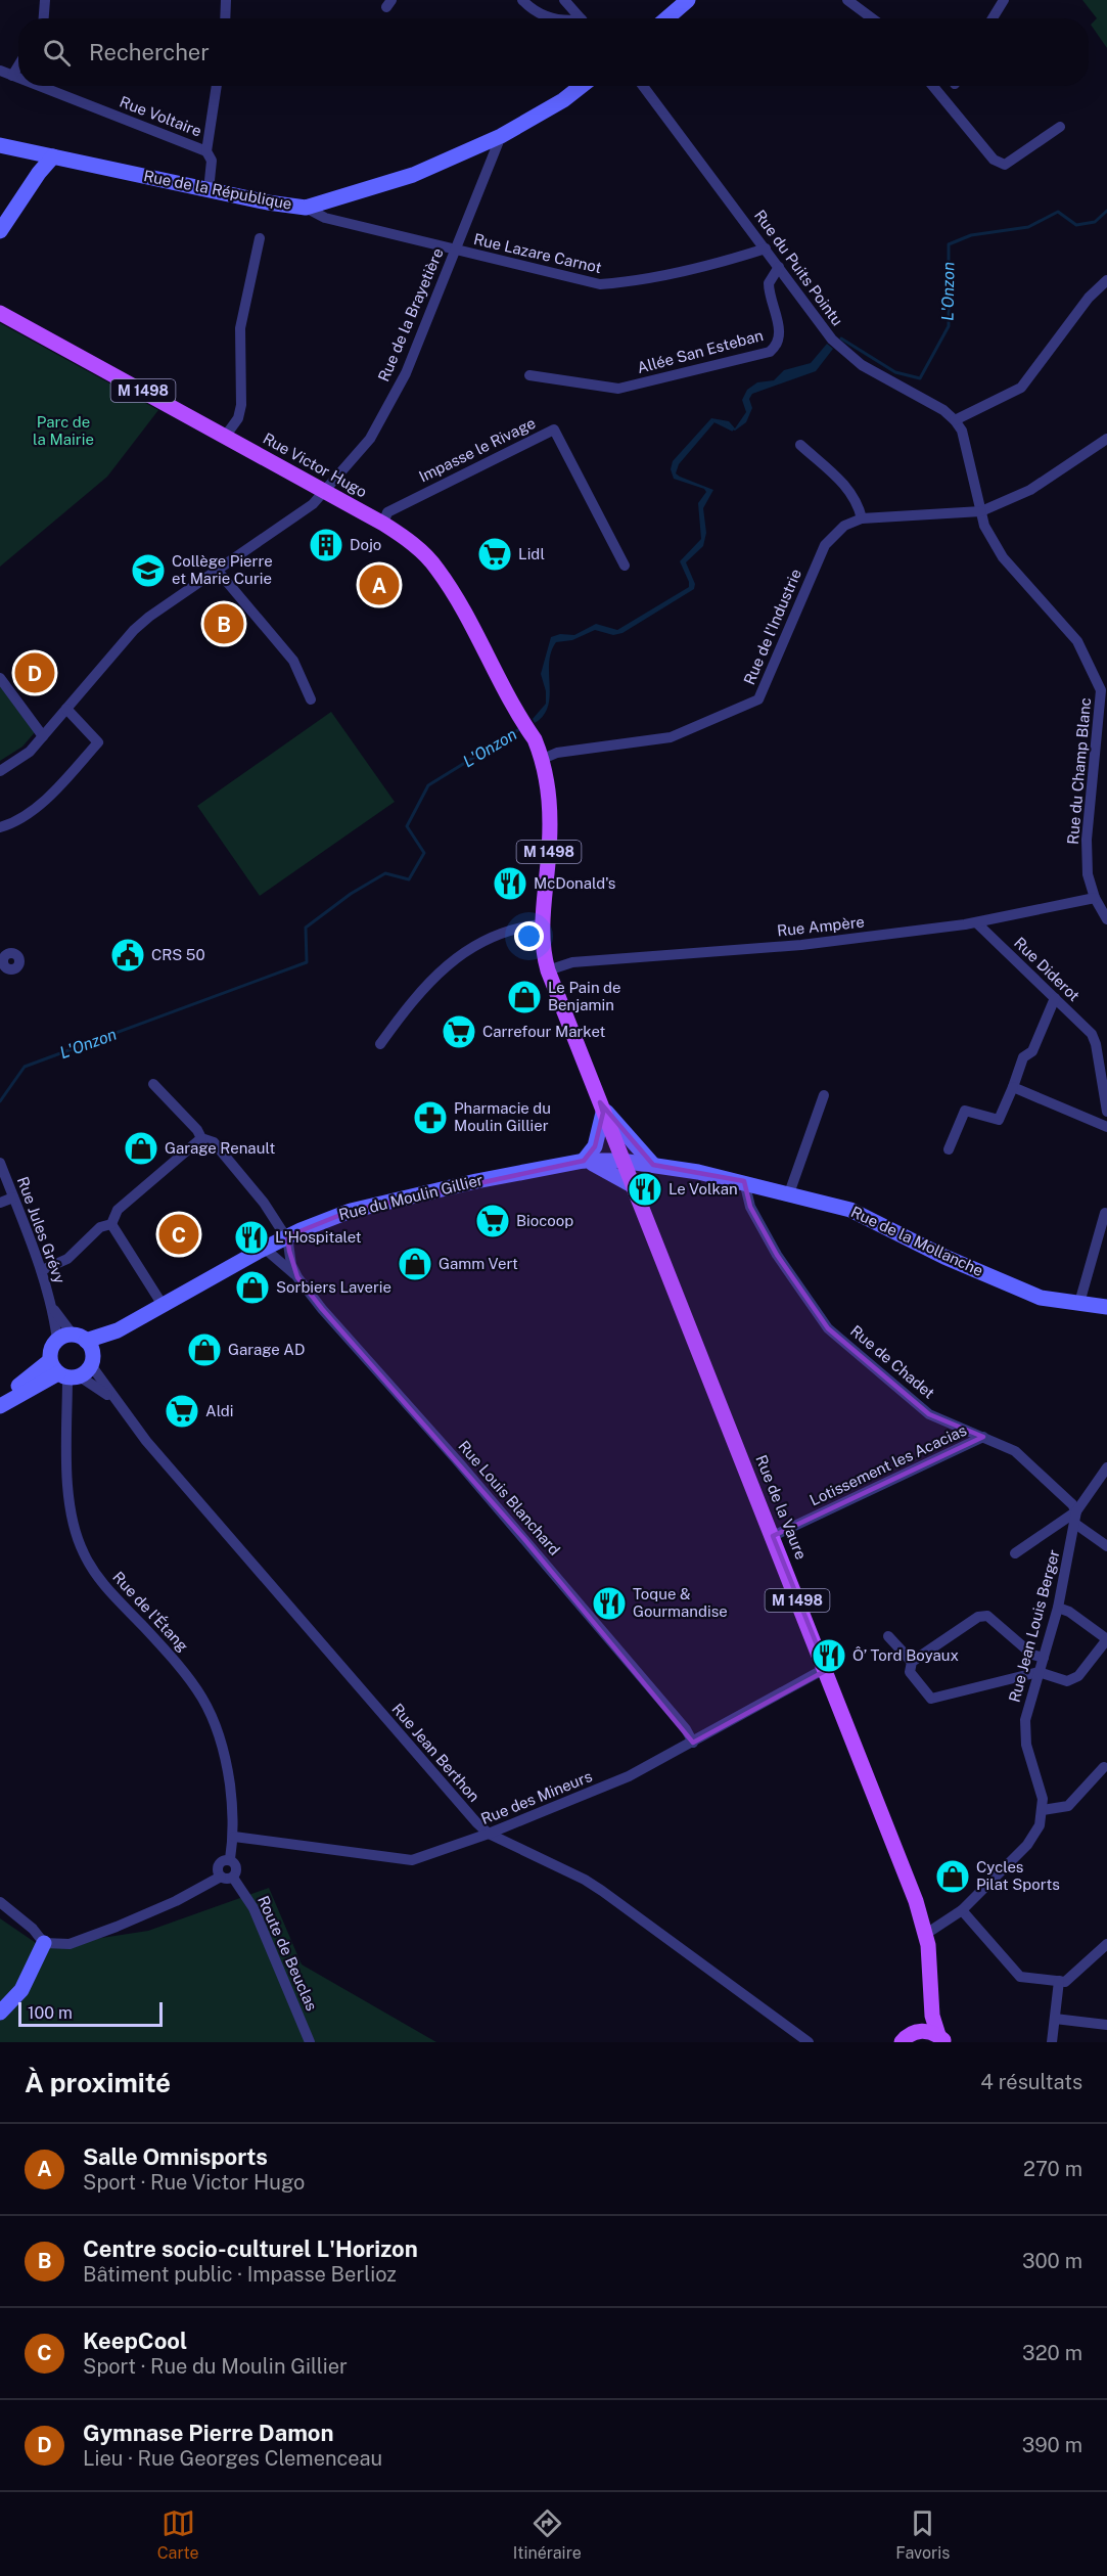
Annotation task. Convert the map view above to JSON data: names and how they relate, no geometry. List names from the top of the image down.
{
  "streets": {
    "main road": [
      "Rue de la République",
      "M 1498",
      "Rue Victor Hugo",
      "Rue du Moulin Gillier",
      "Rue de la Mollanche",
      "Rue de la Vaure"
    ],
    "street": [
      "Rue Voltaire",
      "Rue Lazare Carnot",
      "Rue du Puits Pointu",
      "Rue de la Brayetière",
      "Allée San Esteban",
      "Impasse le Rivage",
      "Rue de l'Industrie",
      "Rue du Champ Blanc",
      "Rue Ampère",
      "Rue Diderot",
      "Rue Jules Grévy",
      "Rue de Chadet",
      "Lotissement les Acacias",
      "Rue Louis Blanchard",
      "Rue de l'Étang",
      "Rue Jean Louis Berger",
      "Rue Jean Berthon",
      "Rue des Mineurs",
      "Route de Beuclas"
    ]
  },
  "crossings": [
    ["Rue de la République", "Rue Lazare Carnot"],
    ["Rue de la République", "Rue de la Brayetière"],
    ["Rue Lazare Carnot", "Rue du Puits Pointu"],
    ["Rue Lazare Carnot", "Rue de la Brayetière"],
    ["Rue du Puits Pointu", "Allée San Esteban"],
    ["Rue de la Brayetière", "Rue Victor Hugo"],
    ["M 1498", "Rue Victor Hugo"],
    ["M 1498", "Rue de l'Industrie"],
    ["M 1498", "Rue Ampère"],
    ["M 1498", "Rue du Moulin Gillier"],
    ["M 1498", "Rue de la Vaure"],
    ["Impasse le Rivage", "Rue Victor Hugo"],
    ["Rue Victor Hugo", "Rue de l'Industrie"],
    ["Rue de l'Industrie", "Rue du Champ Blanc"],
    ["Rue du Champ Blanc", "Rue Ampère"],
    ["Rue Ampère", "Rue Diderot"],
    ["Rue du Moulin Gillier", "Rue Jules Grévy"],
    ["Rue du Moulin Gillier", "Rue de la Mollanche"],
    ["Rue du Moulin Gillier", "Rue Louis Blanchard"],
    ["Rue Jules Grévy", "Rue Jean Berthon"],
    ["Rue de la Mollanche", "Rue de Chadet"],
    ["Rue de Chadet", "Lotissement les Acacias"],
    ["Rue de Chadet", "Rue Jean Louis Berger"],
    ["Lotissement les Acacias", "Rue de la Vaure"],
    ["Rue Louis Blanchard", "Rue des Mineurs"],
    ["Rue de la Vaure", "Rue des Mineurs"],
    ["Rue de l'Étang", "Rue des Mineurs"],
    ["Rue de l'Étang", "Route de Beuclas"],
    ["Rue Jean Berthon", "Rue des Mineurs"]
  ],
  "water": ["L'Onzon"],
  "parks": ["Parc de la Mairie"],
  "places": {
    "building": ["Dojo"],
    "supermarket": [
      "Lidl",
      "Carrefour Market",
      "Biocoop",
      "Aldi"
    ],
    "school or university": ["Collège Pierre et Marie Curie"],
    "restaurant": [
      "McDonald's",
      "Le Volkan",
      "L'Hospitalet",
      "Toque & Gourmandise",
      "Ô’ Tord Boyaux"
    ],
    "public building": ["CRS 50"],
    "shop": [
      "Le Pain de Benjamin",
      "Garage Renault",
      "Gamm Vert",
      "Sorbiers Laverie",
      "Garage AD",
      "Cycles Pilat Sports"
    ],
    "pharmacy": ["Pharmacie du Moulin Gillier"]
  },
  "scale_bar": "100 m",
  "page": {
    "search": "Rechercher",
    "pins": [
      "A",
      "B",
      "D",
      "C"
    ],
    "scale": "100 m",
    "heading": ["À proximité", "4 résultats"],
    "list": [
      {
        "mark": "A",
        "name": "Salle Omnisports",
        "note": "Sport · Rue Victor Hugo",
        "value": "270 m"
      },
      {
        "mark": "B",
        "name": "Centre socio-culturel L'Horizon",
        "note": "Bâtiment public · Impasse Berlioz",
        "value": "300 m"
      },
      {
        "mark": "C",
        "name": "KeepCool",
        "note": "Sport · Rue du Moulin Gillier",
        "value": "320 m"
      },
      {
        "mark": "D",
        "name": "Gymnase Pierre Damon",
        "note": "Lieu · Rue Georges Clemenceau",
        "value": "390 m"
      }
    ],
    "nav": ["Carte", "Itinéraire", "Favoris"]
  }
}
